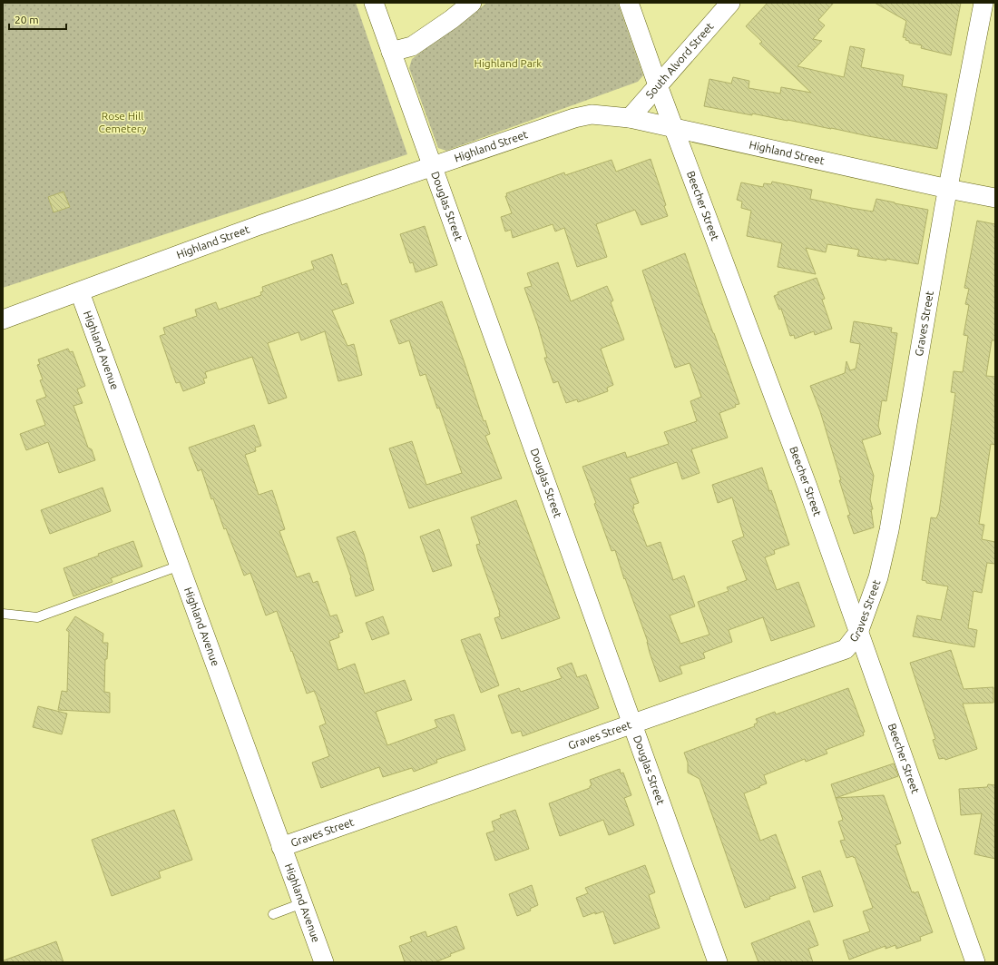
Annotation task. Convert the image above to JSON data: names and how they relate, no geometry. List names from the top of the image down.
{
  "streets": {
    "street": [
      "South Alvord Street",
      "Highland Street",
      "Beecher Street",
      "Douglas Street",
      "Graves Street",
      "Highland Avenue"
    ]
  },
  "crossings": [
    ["South Alvord Street", "Highland Street"],
    ["South Alvord Street", "Beecher Street"],
    ["Highland Street", "Beecher Street"],
    ["Highland Street", "Douglas Street"],
    ["Highland Street", "Graves Street"],
    ["Highland Street", "Highland Avenue"],
    ["Beecher Street", "Graves Street"],
    ["Douglas Street", "Graves Street"],
    ["Graves Street", "Highland Avenue"]
  ],
  "parks": ["Highland Park", "Rose Hill Cemetery"],
  "scale_bar": "20 m"
}
